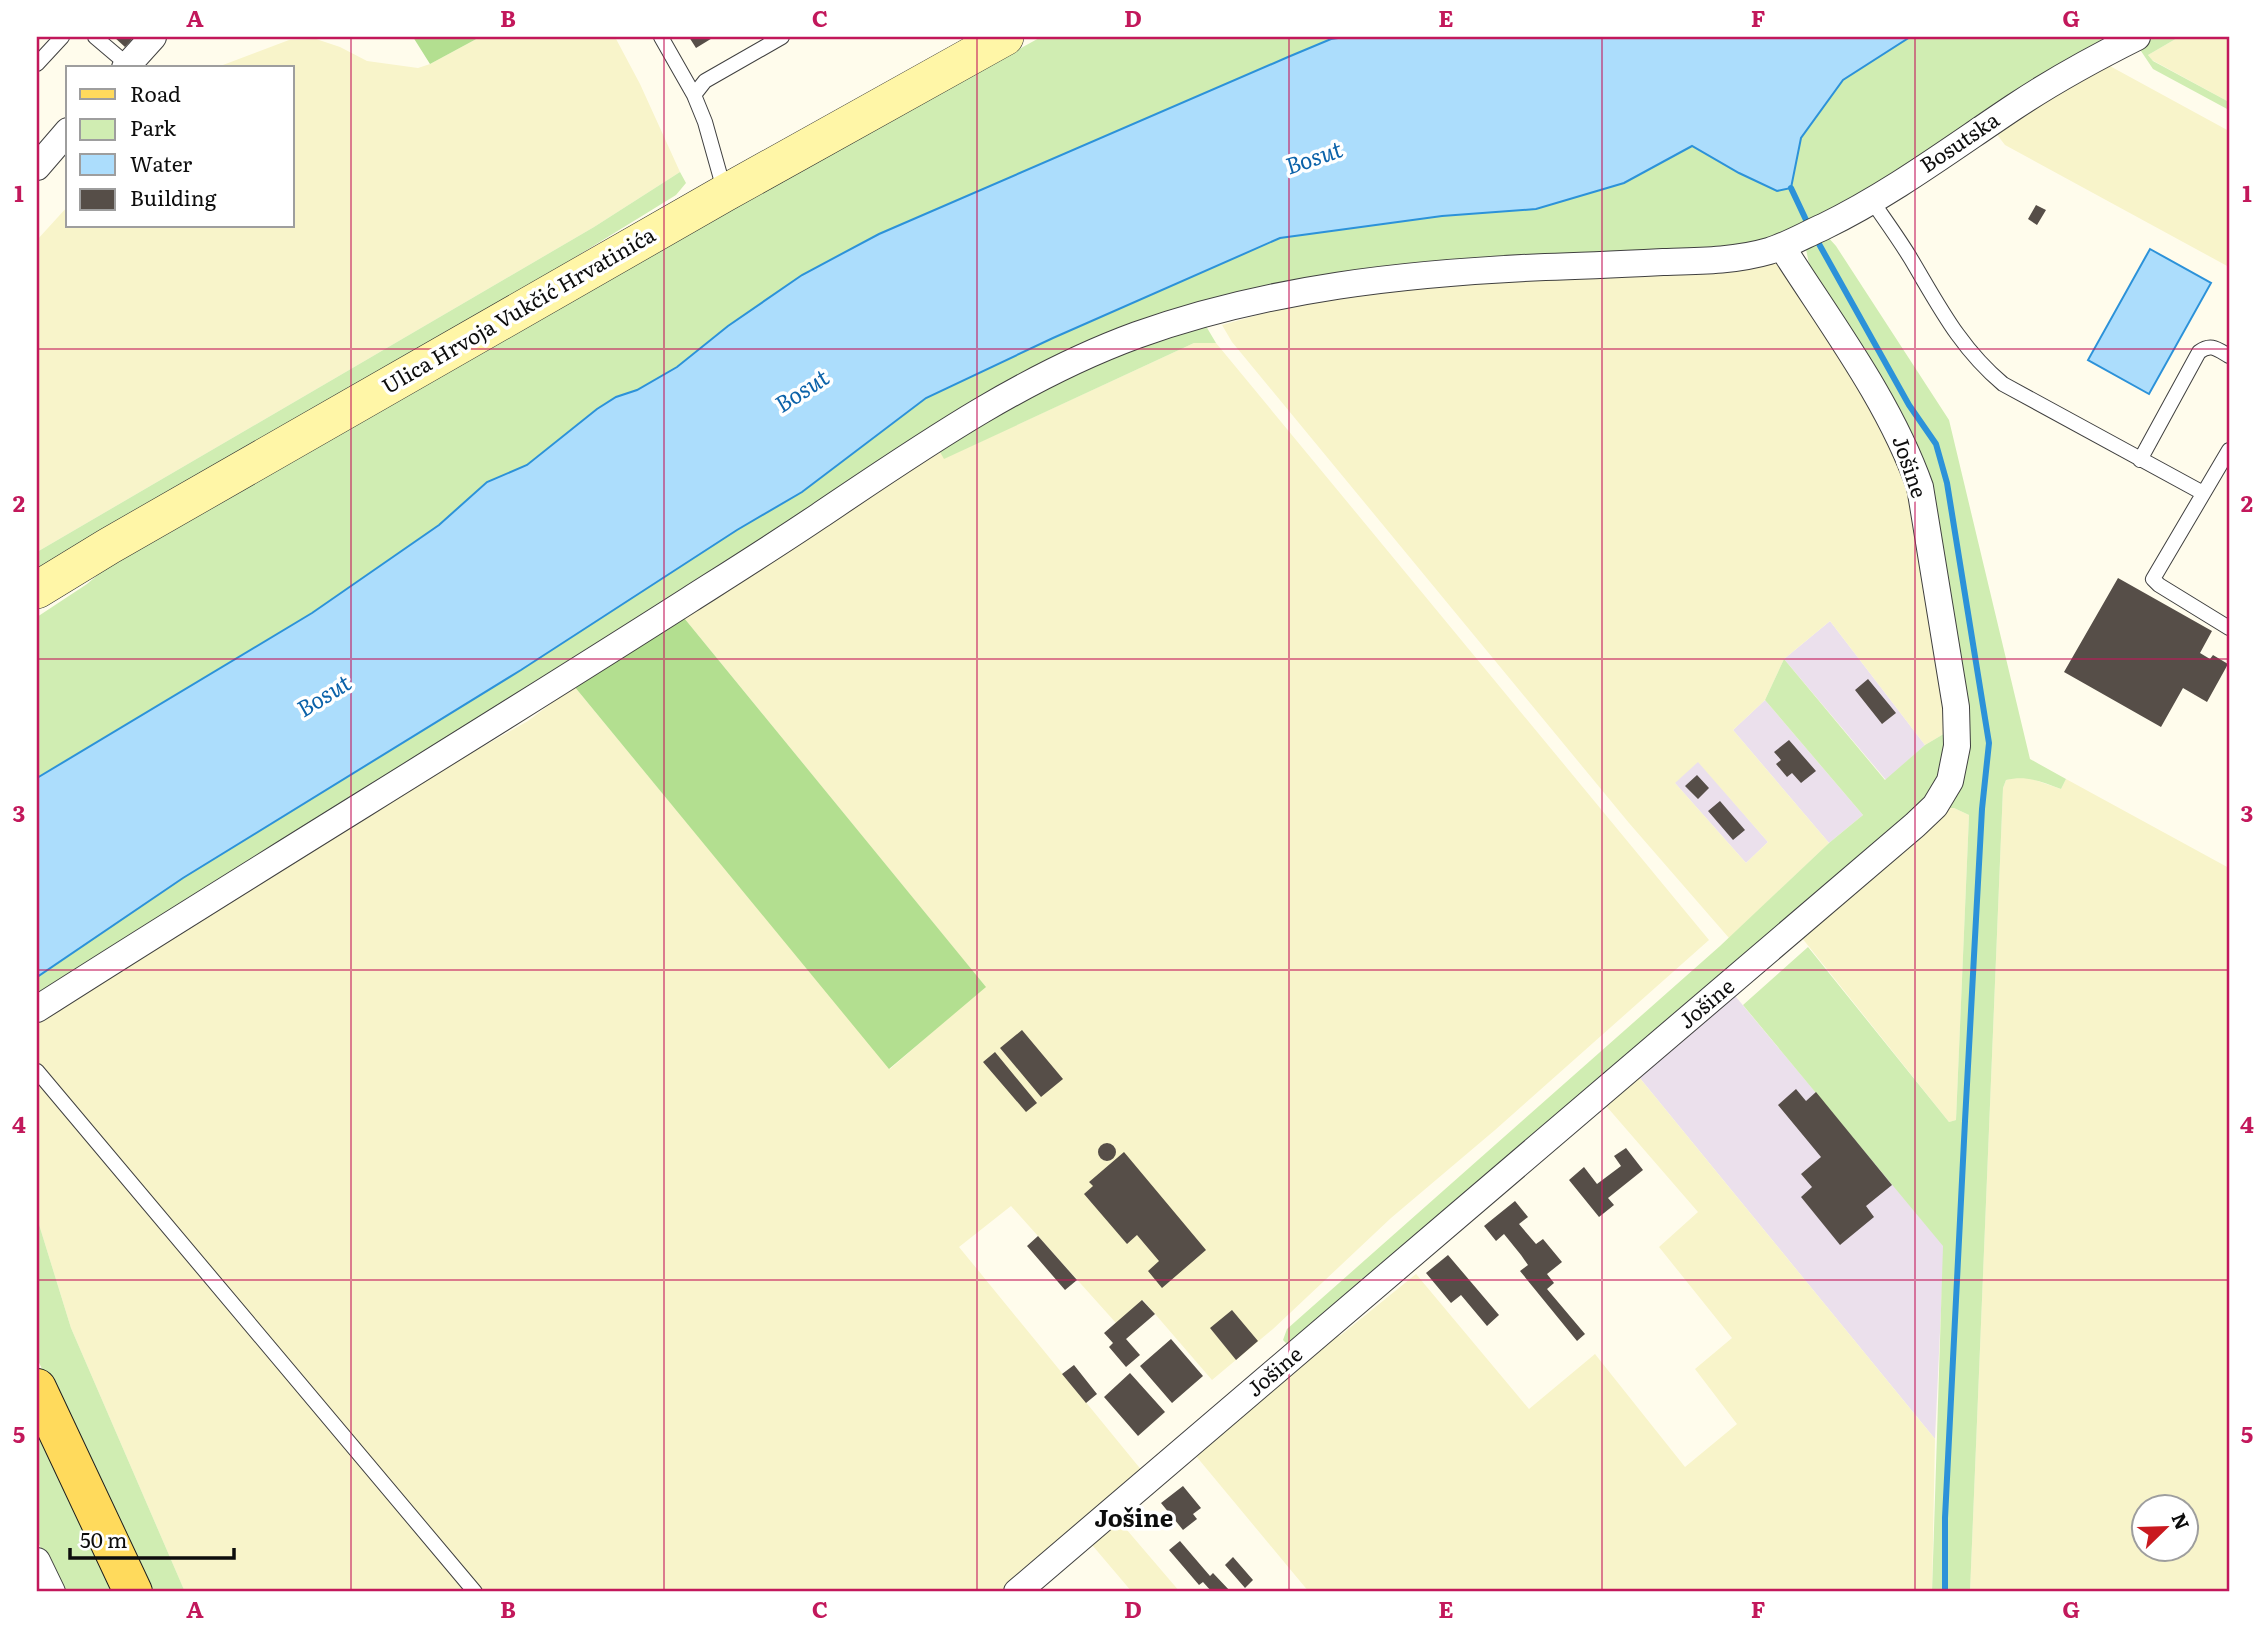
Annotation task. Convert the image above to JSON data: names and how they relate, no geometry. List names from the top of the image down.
{
  "streets": {
    "main road": ["Ulica Hrvoja Vukčić Hrvatinića"],
    "street": ["Bosutska", "Jošine"]
  },
  "crossings": [
    ["Bosutska", "Jošine"]
  ],
  "districts": ["Jošine"],
  "water": ["Bosut"],
  "legend": [
    "Road",
    "Park",
    "Water",
    "Building"
  ],
  "scale_bar": "50 m",
  "north": "top right",
  "grid": {
    "columns": [
      "A",
      "B",
      "C",
      "D",
      "E",
      "F",
      "G"
    ],
    "rows": [
      "1",
      "2",
      "3",
      "4",
      "5"
    ]
  }
}
